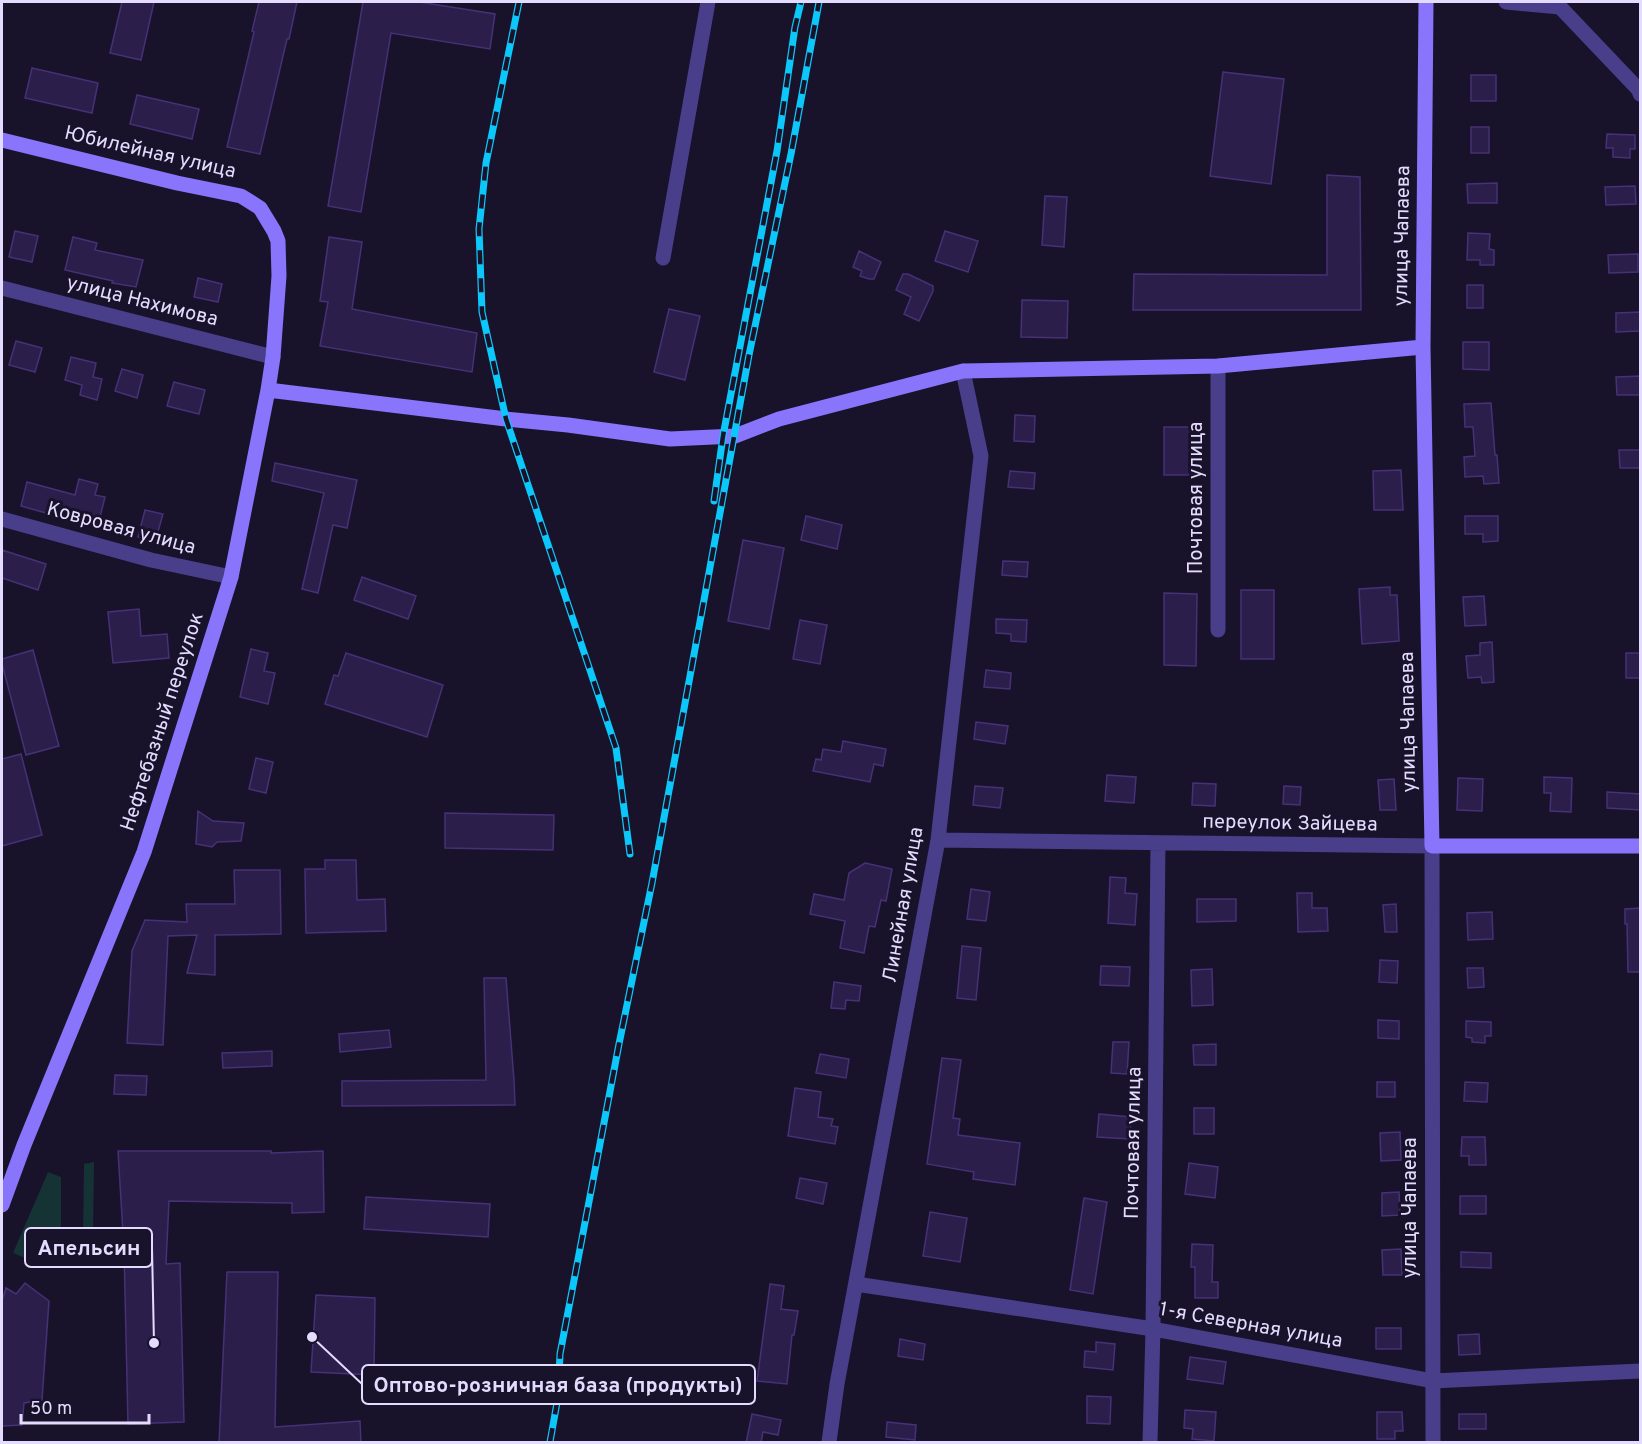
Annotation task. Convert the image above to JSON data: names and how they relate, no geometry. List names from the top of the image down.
{
  "streets": {
    "street": [
      "Юбилейная улица",
      "улица Чапаева",
      "улица Нахимова",
      "Почтовая улица",
      "Ковровая улица",
      "Нефтебазный переулок",
      "переулок Зайцева",
      "Линейная улица",
      "1-я Северная улица"
    ]
  },
  "crossings": [
    ["Юбилейная улица", "Нефтебазный переулок"],
    ["улица Чапаева", "переулок Зайцева"],
    ["улица Чапаева", "1-я Северная улица"],
    ["улица Нахимова", "Нефтебазный переулок"],
    ["Почтовая улица", "переулок Зайцева"],
    ["Почтовая улица", "1-я Северная улица"],
    ["Ковровая улица", "Нефтебазный переулок"],
    ["переулок Зайцева", "Линейная улица"],
    ["Линейная улица", "1-я Северная улица"]
  ],
  "places": ["Оптово-розничная база (продукты)", "Апельсин"],
  "scale_bar": "50 m"
}
